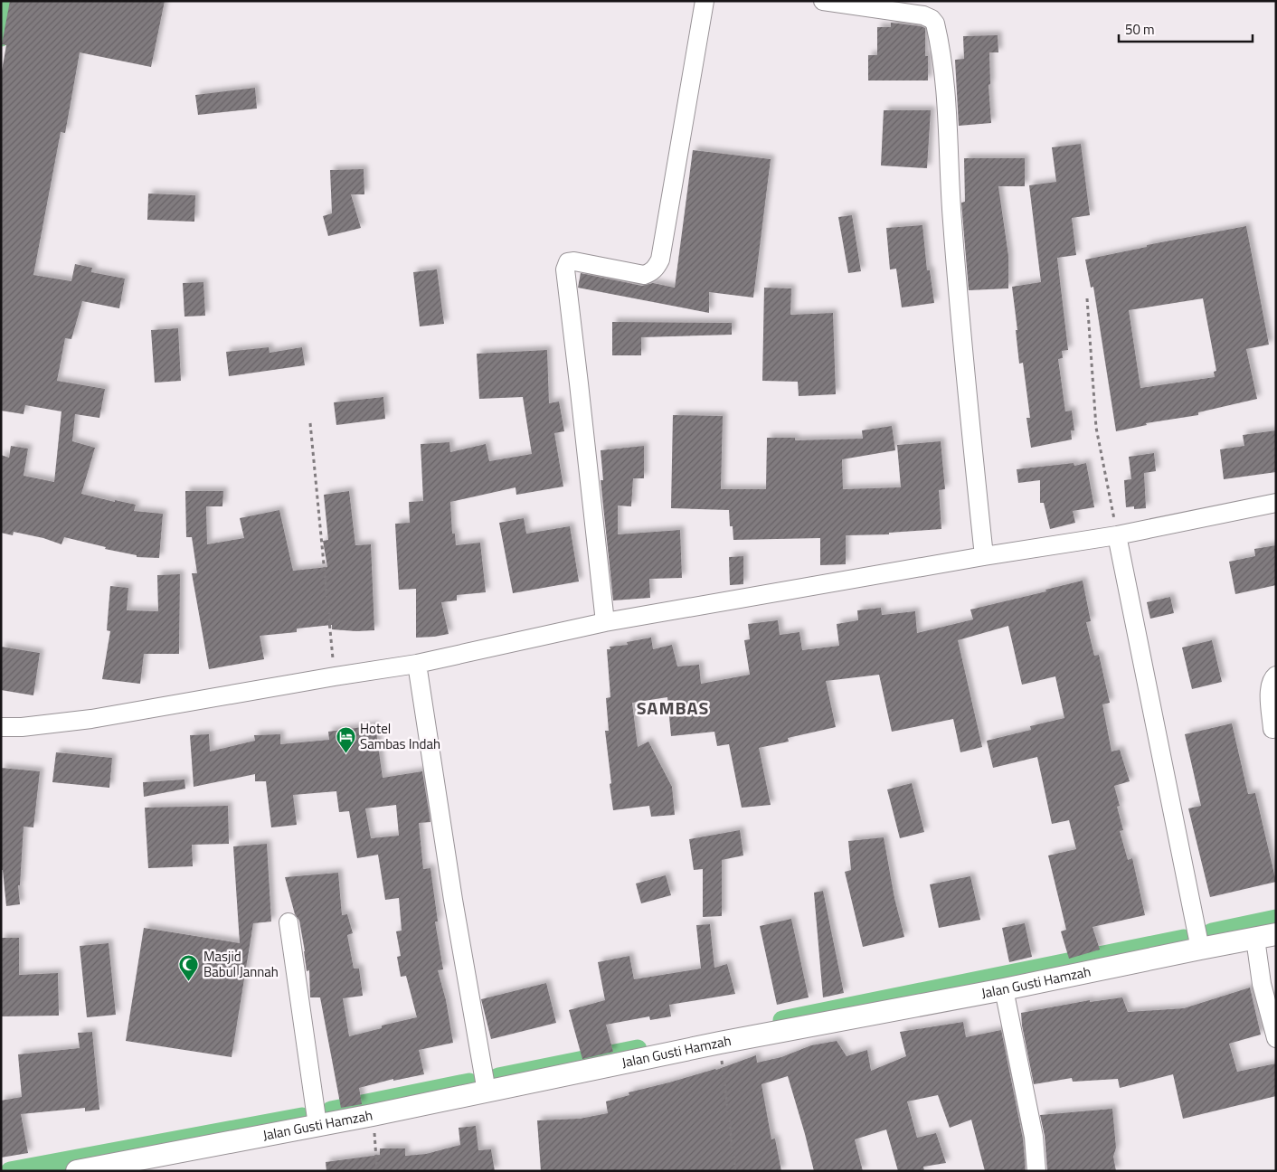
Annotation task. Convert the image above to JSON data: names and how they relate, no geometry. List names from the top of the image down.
{
  "streets": {
    "street": ["Jalan Gusti Hamzah"]
  },
  "districts": ["SAMBAS"],
  "places": {
    "hotel": ["Hotel Sambas Indah"],
    "mosque": ["Masjid Babul Jannah"]
  },
  "scale_bar": "50 m"
}
